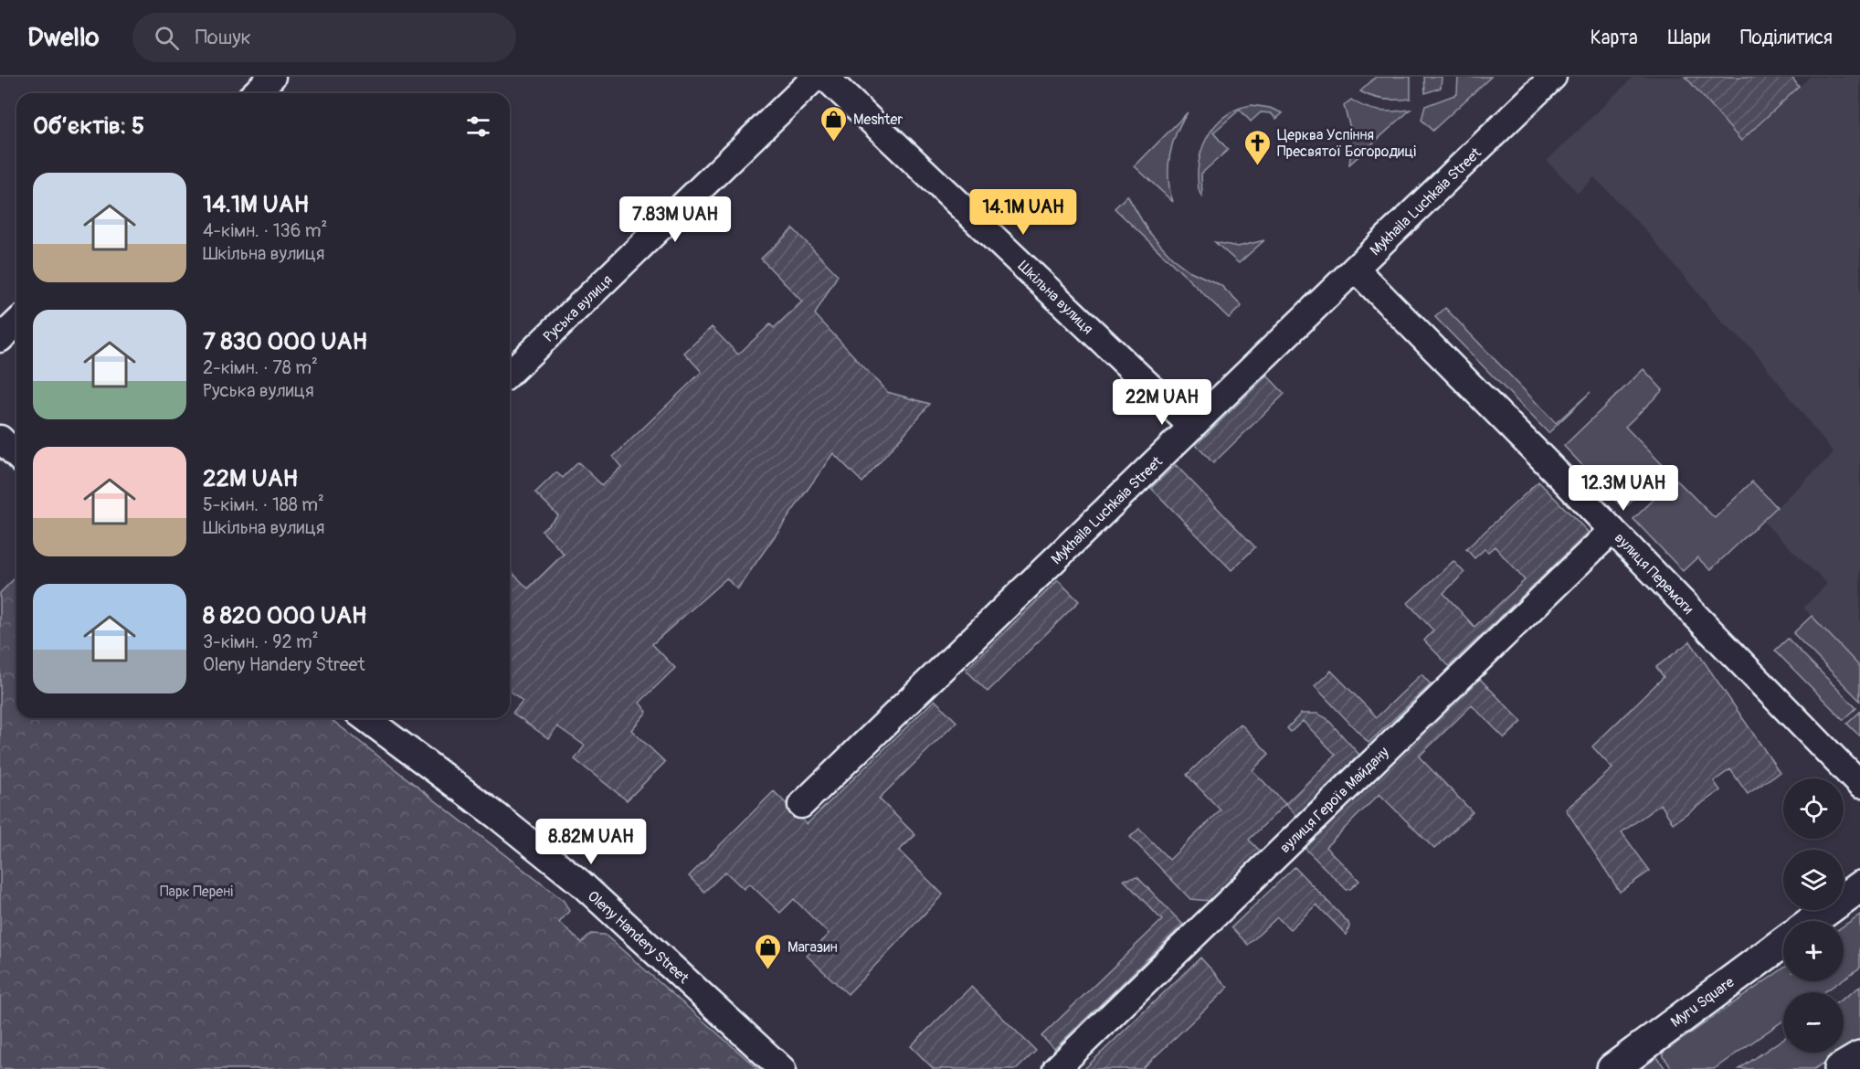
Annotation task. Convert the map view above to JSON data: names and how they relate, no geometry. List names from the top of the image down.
{
  "streets": {
    "highway": ["Myru Square"],
    "street": [
      "Mykhaila Luchkaia Street",
      "Шкільна вулиця",
      "Руська вулиця",
      "вулиця Перемоги",
      "вулиця Героїв Майдану",
      "Oleny Handery Street"
    ]
  },
  "crossings": [
    ["Mykhaila Luchkaia Street", "Шкільна вулиця"],
    ["Mykhaila Luchkaia Street", "вулиця Перемоги"],
    ["вулиця Перемоги", "вулиця Героїв Майдану"]
  ],
  "parks": ["Парк Перені"],
  "places": {
    "shop": ["Meshter", "Магазин"],
    "church": ["Церква Успіння Пресвятої Богородиці"]
  },
  "page": {
    "header": "Dwello",
    "search": "Пошук",
    "nav": ["Карта", "Шари", "Поділитися"],
    "heading": "Об’єктів: 5",
    "list": [
      {
        "name": "14.1M UAH",
        "note": "4-кімн. · 136 m² · Шкільна вулиця"
      },
      {
        "name": "7 830 000 UAH",
        "note": "2-кімн. · 78 m² · Руська вулиця"
      },
      {
        "name": "22M UAH",
        "note": "5-кімн. · 188 m² · Шкільна вулиця"
      },
      {
        "name": "8 820 000 UAH",
        "note": "3-кімн. · 92 m² · Oleny Handery Street"
      }
    ],
    "price": [
      "14.1M UAH",
      "7.83M UAH",
      "22M UAH",
      "12.3M UAH",
      "8.82M UAH"
    ],
    "map_buttons": ["+", "−"]
  }
}
